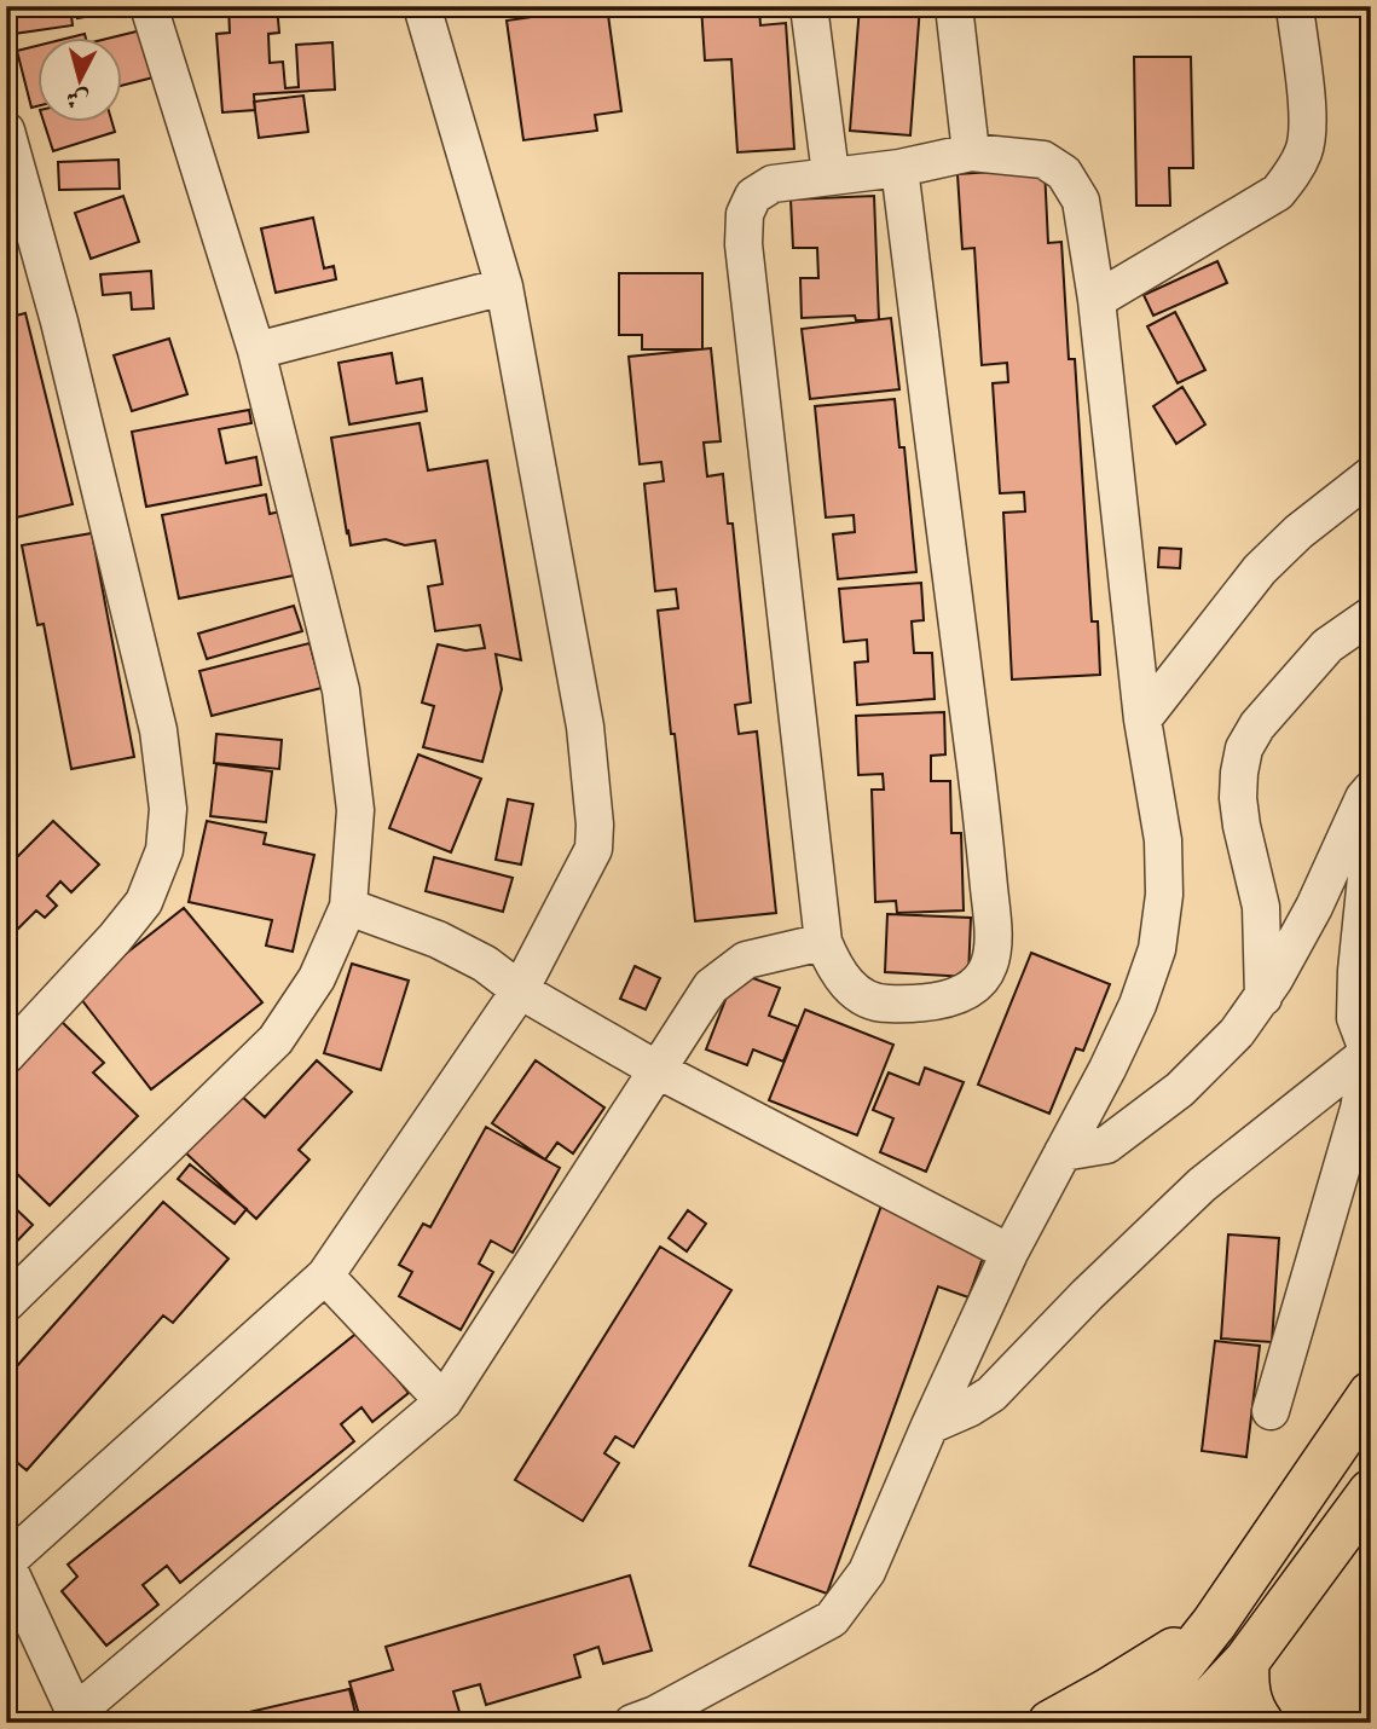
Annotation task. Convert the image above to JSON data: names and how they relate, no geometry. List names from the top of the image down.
{
  "north": "bottom"
}
